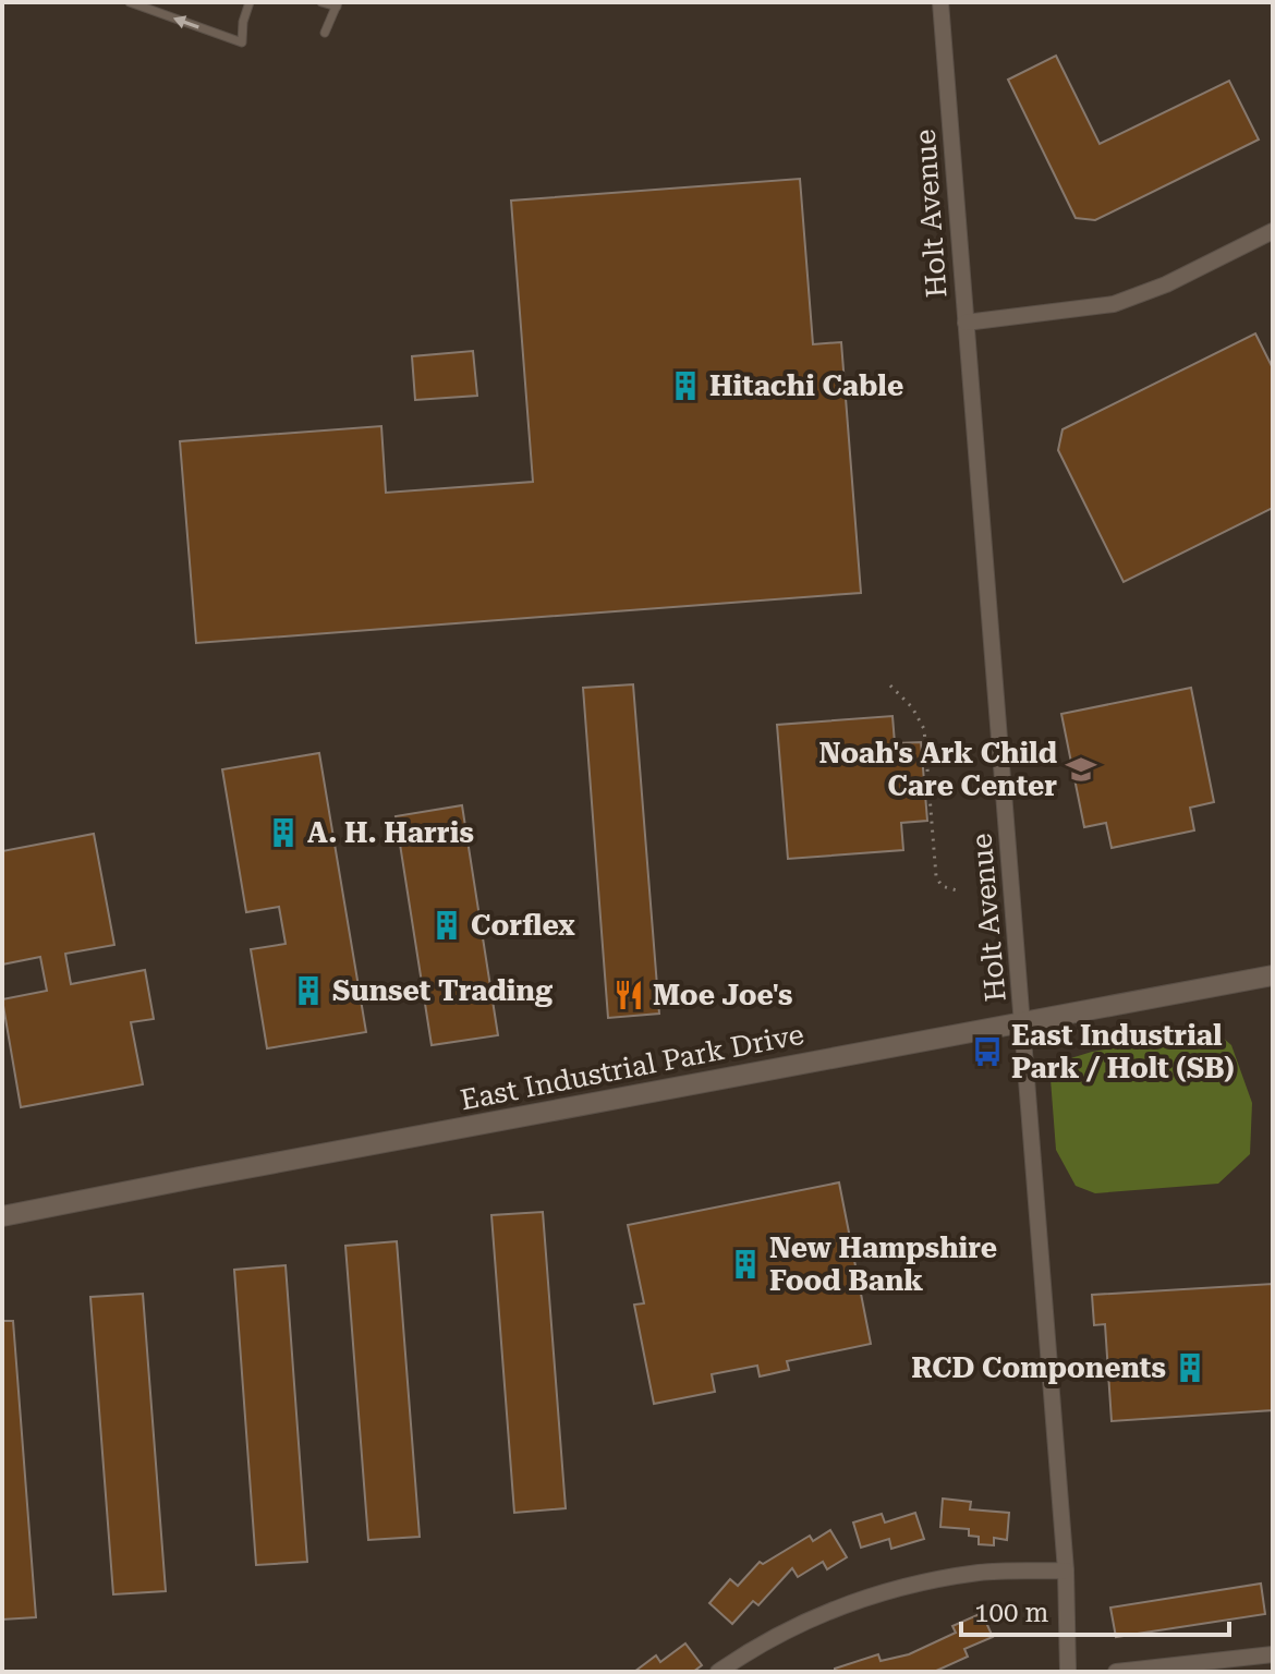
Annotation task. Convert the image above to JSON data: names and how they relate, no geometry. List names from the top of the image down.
{
  "streets": {
    "street": ["Holt Avenue", "East Industrial Park Drive"]
  },
  "crossings": [
    ["Holt Avenue", "East Industrial Park Drive"]
  ],
  "places": {
    "building": [
      "Hitachi Cable",
      "A. H. Harris",
      "Corflex",
      "Sunset Trading",
      "New Hampshire Food Bank",
      "RCD Components"
    ],
    "school or university": ["Noah's Ark Child Care Center"],
    "restaurant": ["Moe Joe's"],
    "bus stop": ["East Industrial Park / Holt (SB)"]
  },
  "scale_bar": "100 m"
}
